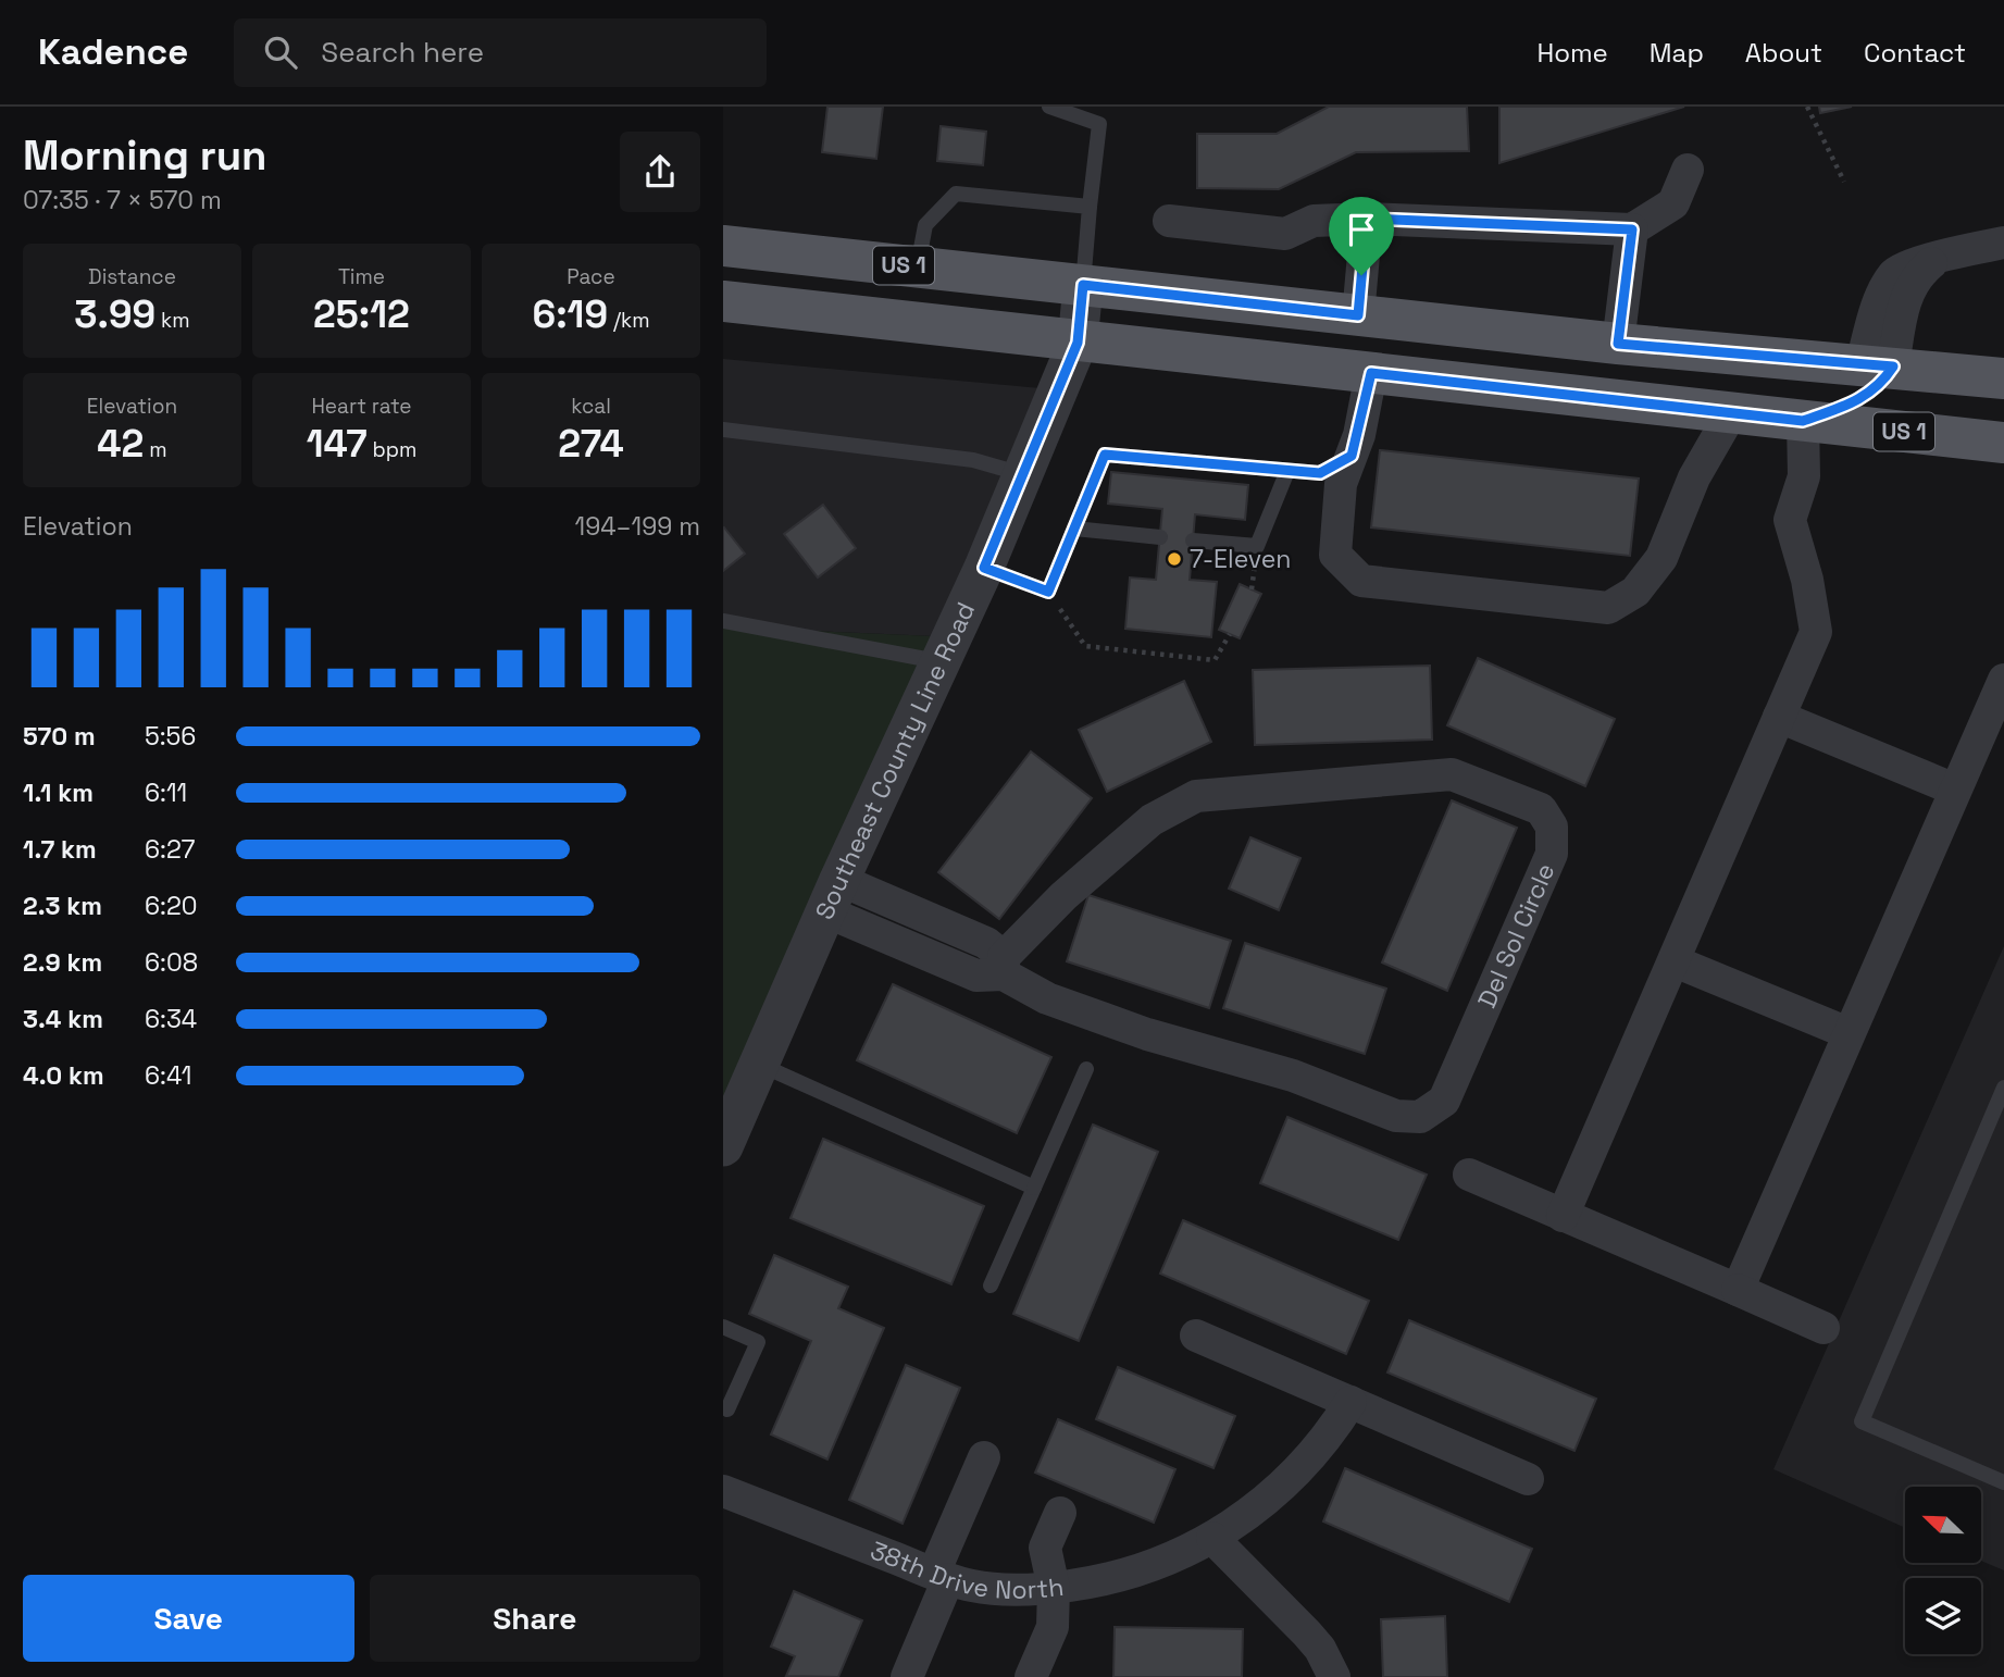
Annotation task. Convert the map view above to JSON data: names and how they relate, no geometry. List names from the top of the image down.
{
  "streets": {
    "main road": ["US 1"],
    "street": ["Southeast County Line Road", "Del Sol Circle", "38th Drive North"]
  },
  "crossings": [
    ["US 1", "Southeast County Line Road"],
    ["Southeast County Line Road", "Del Sol Circle"]
  ],
  "places": ["7-Eleven"],
  "north": "top left",
  "page": {
    "header": "Kadence",
    "search": "Search here",
    "nav": [
      "Home",
      "Map",
      "About",
      "Contact"
    ],
    "heading": ["Morning run", "07:35 · 7 × 570 m"],
    "stats": [
      ["Distance", "3.99 km"],
      ["Time", "25:12"],
      ["Pace", "6:19 /km"],
      ["Elevation", "42 m"],
      ["Heart rate", "147 bpm"],
      ["kcal", "274"]
    ],
    "chart": ["Elevation", "194–199 m"],
    "list": [
      {
        "name": "570 m",
        "note": "5:56"
      },
      {
        "name": "1.1 km",
        "note": "6:11"
      },
      {
        "name": "1.7 km",
        "note": "6:27"
      },
      {
        "name": "2.3 km",
        "note": "6:20"
      },
      {
        "name": "2.9 km",
        "note": "6:08"
      },
      {
        "name": "3.4 km",
        "note": "6:34"
      },
      {
        "name": "4.0 km",
        "note": "6:41"
      }
    ],
    "buttons": ["Save", "Share"]
  }
}
